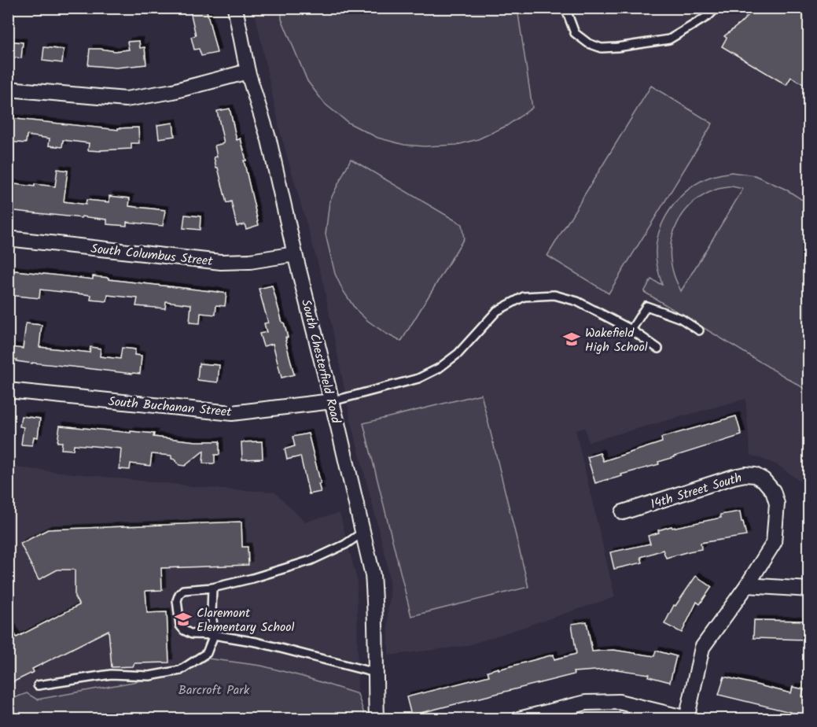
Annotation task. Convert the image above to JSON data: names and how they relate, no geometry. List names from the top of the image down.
{
  "streets": {
    "street": [
      "South Columbus Street",
      "South Chesterfield Road",
      "South Buchanan Street",
      "14th Street South"
    ]
  },
  "crossings": [
    ["South Columbus Street", "South Chesterfield Road"],
    ["South Chesterfield Road", "South Buchanan Street"]
  ],
  "parks": ["Barcroft Park"],
  "places": {
    "school or university": ["Wakefield High School", "Claremont Elementary School"]
  }
}
